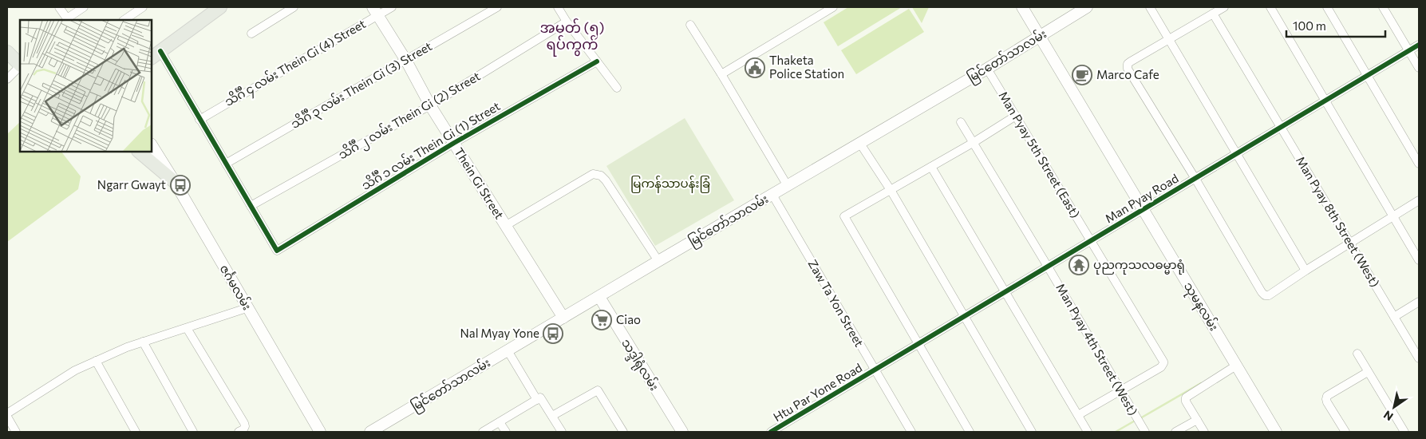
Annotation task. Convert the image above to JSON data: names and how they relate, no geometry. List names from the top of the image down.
{
  "streets": {
    "street": [
      "မြင်တော်သာလမ်း",
      "သိင်္ဂီ ၄ လမ်း Thein Gi (4) Street",
      "သိင်္ဂီ ၃ လမ်း Thein Gi (3) Street",
      "သိင်္ဂီ ၂ လမ်း Thein Gi (2) Street",
      "သိင်္ဂီ ၁ လမ်း Thein Gi (1) Street",
      "Man Pyay 5th Street (East)",
      "Thein Gi Street",
      "Man Pyay Road",
      "Man Pyay 8th Street (West)",
      "ဇင်္ဂမလမ်း",
      "Zaw Ta Yon Street",
      "သုမနလမ်း",
      "Man Pyay 4th Street (West)",
      "သဒ္ဒါရုံလမ်း",
      "Htu Par Yone Road"
    ]
  },
  "crossings": [
    ["မြင်တော်သာလမ်း", "Man Pyay 5th Street (East)"],
    ["မြင်တော်သာလမ်း", "Thein Gi Street"],
    ["မြင်တော်သာလမ်း", "Zaw Ta Yon Street"],
    ["မြင်တော်သာလမ်း", "သုမနလမ်း"],
    ["မြင်တော်သာလမ်း", "သဒ္ဒါရုံလမ်း"],
    ["သိင်္ဂီ ၄ လမ်း Thein Gi (4) Street", "Thein Gi Street"],
    ["သိင်္ဂီ ၃ လမ်း Thein Gi (3) Street", "Thein Gi Street"],
    ["သိင်္ဂီ ၂ လမ်း Thein Gi (2) Street", "သိင်္ဂီ ၁ လမ်း Thein Gi (1) Street"],
    ["သိင်္ဂီ ၂ လမ်း Thein Gi (2) Street", "Thein Gi Street"],
    ["သိင်္ဂီ ၁ လမ်း Thein Gi (1) Street", "Thein Gi Street"],
    ["Man Pyay 5th Street (East)", "Man Pyay Road"],
    ["Man Pyay 5th Street (East)", "Man Pyay 4th Street (West)"],
    ["Man Pyay Road", "Man Pyay 8th Street (West)"],
    ["Man Pyay Road", "Zaw Ta Yon Street"],
    ["Man Pyay Road", "သုမနလမ်း"],
    ["Man Pyay Road", "Man Pyay 4th Street (West)"],
    ["Man Pyay Road", "Htu Par Yone Road"],
    ["Zaw Ta Yon Street", "Htu Par Yone Road"]
  ],
  "districts": ["အမှတ် (၅) ရပ်ကွက်"],
  "parks": ["မြကန်သာပန်းခြံ"],
  "places": {
    "public building": ["Thaketa Police Station"],
    "cafe": ["Marco Cafe"],
    "bus stop": ["Ngarr Gwayt", "Nal Myay Yone"],
    "temple": ["ပုညကုသလဓမ္မာရုံ"],
    "supermarket": ["Ciao"]
  },
  "scale_bar": "100 m",
  "north": "bottom left"
}
